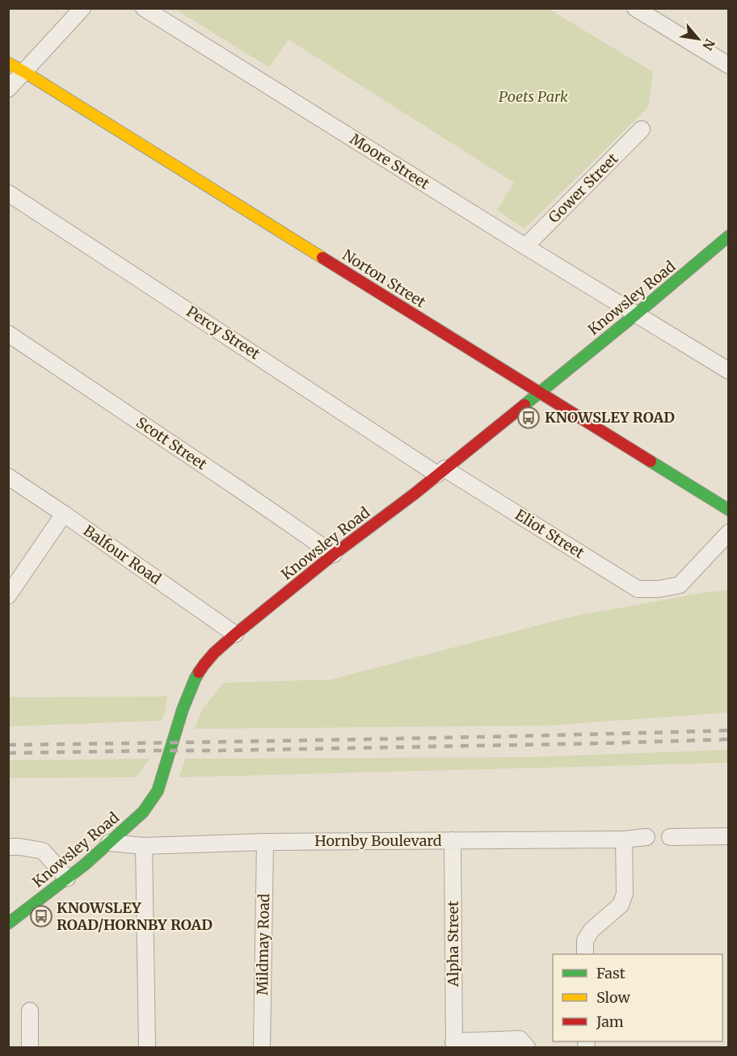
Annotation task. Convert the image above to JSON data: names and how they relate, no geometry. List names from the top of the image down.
{
  "streets": {
    "main road": ["Norton Street", "Knowsley Road"],
    "street": [
      "Moore Street",
      "Gower Street",
      "Percy Street",
      "Scott Street",
      "Eliot Street",
      "Balfour Road",
      "Hornby Boulevard",
      "Alpha Street",
      "Mildmay Road"
    ]
  },
  "crossings": [
    ["Moore Street", "Gower Street"],
    ["Moore Street", "Knowsley Road"],
    ["Norton Street", "Knowsley Road"],
    ["Knowsley Road", "Percy Street"],
    ["Knowsley Road", "Scott Street"],
    ["Knowsley Road", "Eliot Street"],
    ["Knowsley Road", "Balfour Road"],
    ["Knowsley Road", "Hornby Boulevard"],
    ["Percy Street", "Eliot Street"],
    ["Hornby Boulevard", "Alpha Street"],
    ["Hornby Boulevard", "Mildmay Road"]
  ],
  "parks": ["Poets Park"],
  "places": {
    "bus stop": ["KNOWSLEY ROAD", "KNOWSLEY ROAD/HORNBY ROAD"]
  },
  "legend": ["Fast", "Slow", "Jam"],
  "north": "bottom right"
}
